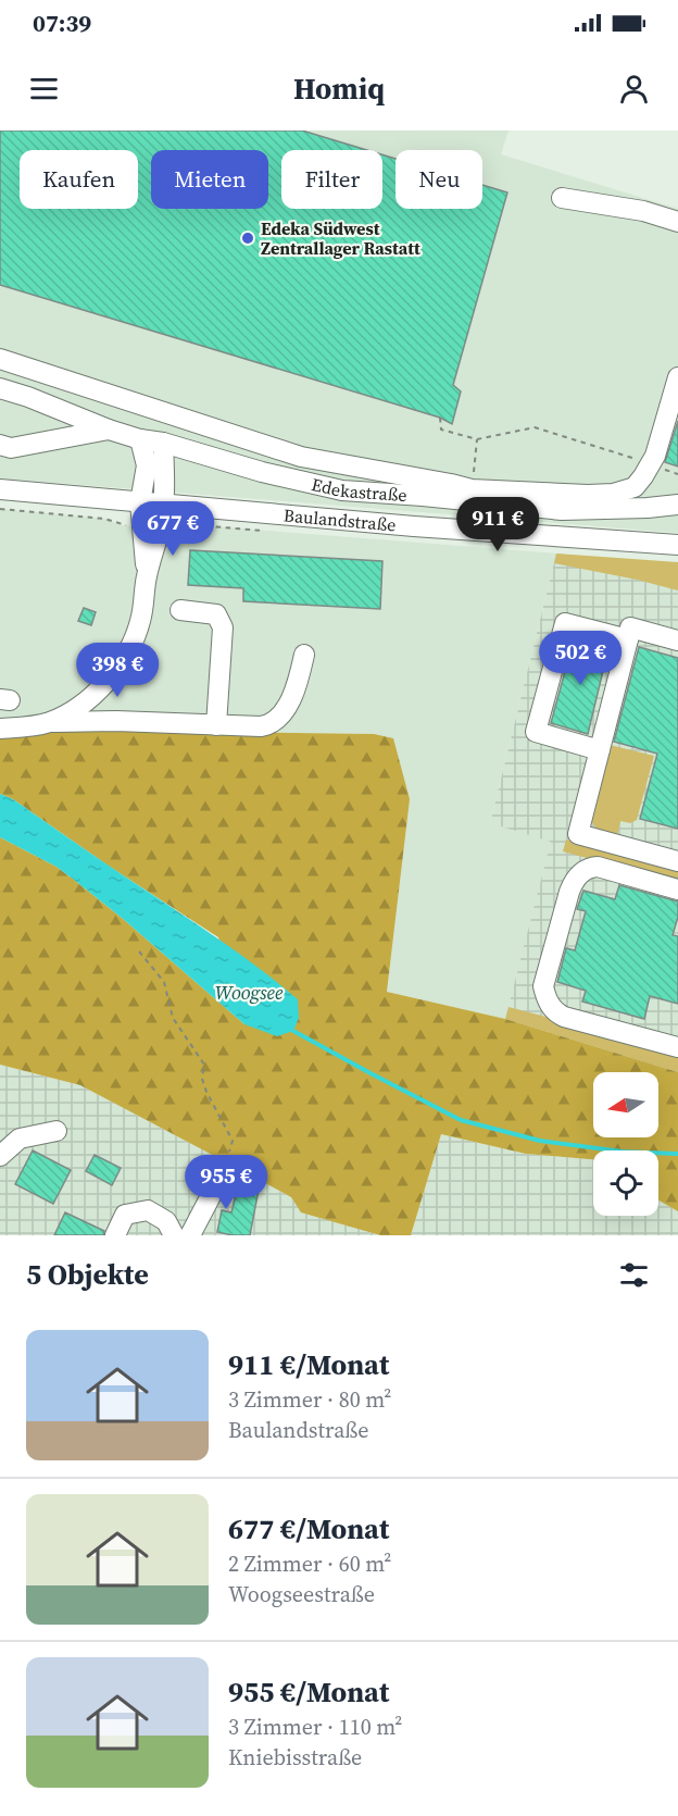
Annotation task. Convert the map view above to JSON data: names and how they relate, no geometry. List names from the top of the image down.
{
  "streets": {
    "street": ["Edekastraße", "Baulandstraße"]
  },
  "water": ["Woogsee"],
  "places": ["Edeka Südwest Zentrallager Rastatt"],
  "north": "left",
  "page": {
    "status": "07:39",
    "header": "Homiq",
    "chip": [
      "Kaufen",
      "Mieten",
      "Filter",
      "Neu"
    ],
    "price": [
      "911 €",
      "677 €",
      "502 €",
      "398 €",
      "955 €"
    ],
    "heading": "5 Objekte",
    "list": [
      {
        "name": "911 €/Monat",
        "note": "3 Zimmer · 80 m² · Baulandstraße"
      },
      {
        "name": "677 €/Monat",
        "note": "2 Zimmer · 60 m² · Woogseestraße"
      },
      {
        "name": "955 €/Monat",
        "note": "3 Zimmer · 110 m² · Kniebisstraße"
      }
    ]
  }
}
